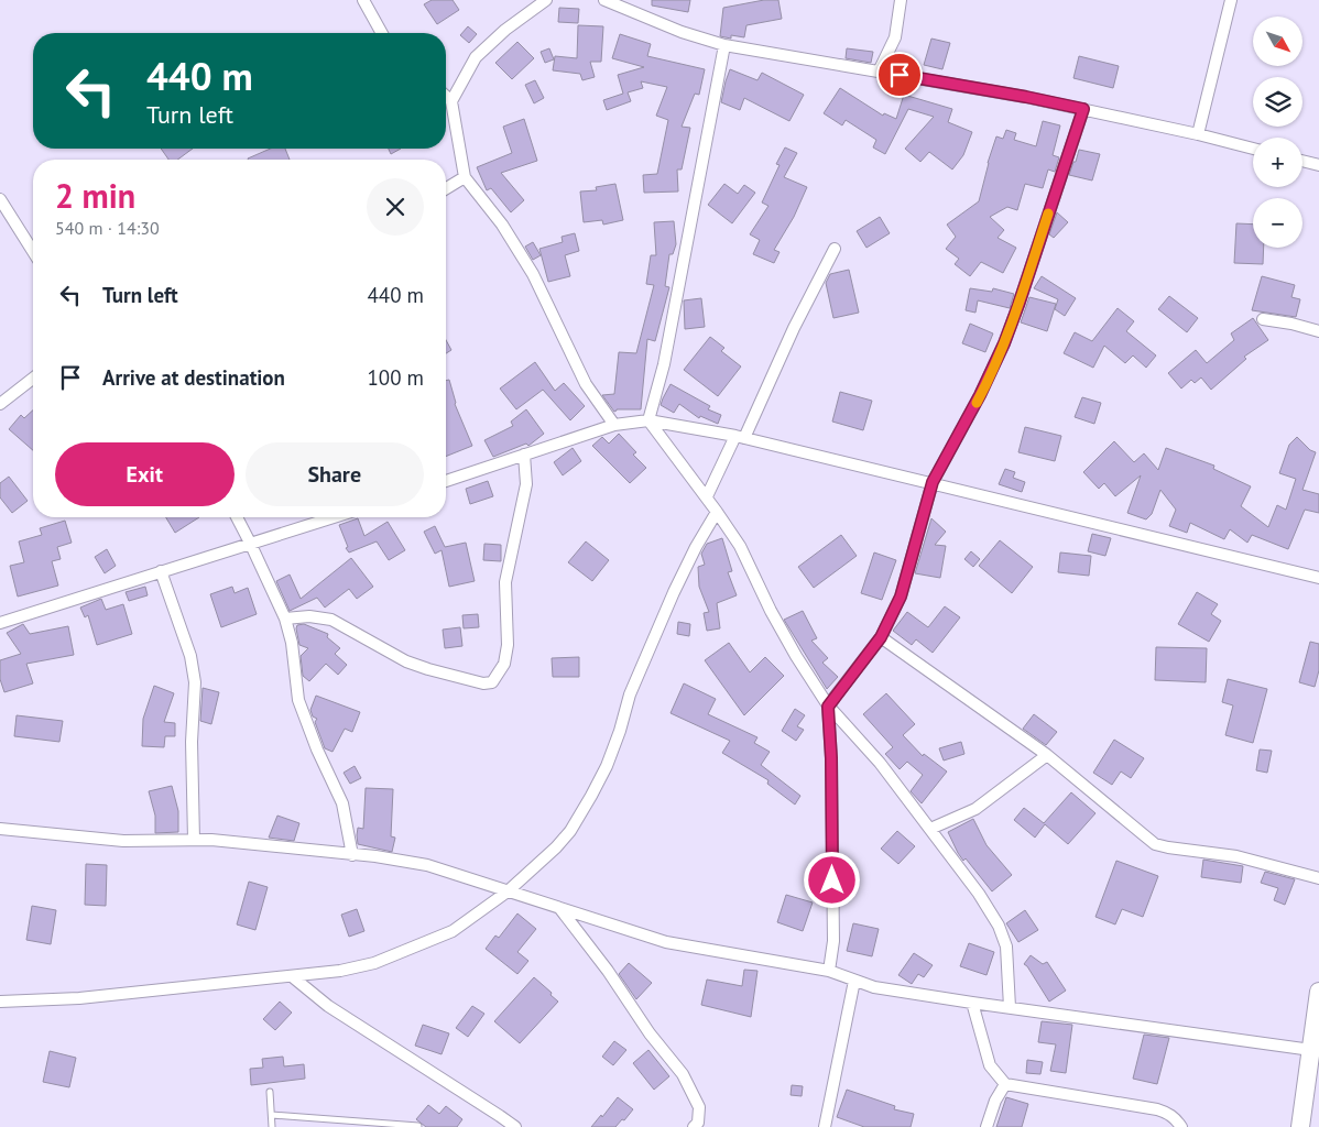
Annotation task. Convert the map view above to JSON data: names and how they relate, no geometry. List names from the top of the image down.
{
  "north": "bottom right",
  "page": {
    "map_buttons": ["+", "−"],
    "turn": ["440 m", "Turn left"],
    "heading": ["2 min", "540 m · 14:30"],
    "list": [
      {
        "name": "Turn left",
        "value": "440 m"
      },
      {
        "name": "Arrive at destination",
        "value": "100 m"
      }
    ],
    "buttons": ["Exit", "Share"]
  }
}
